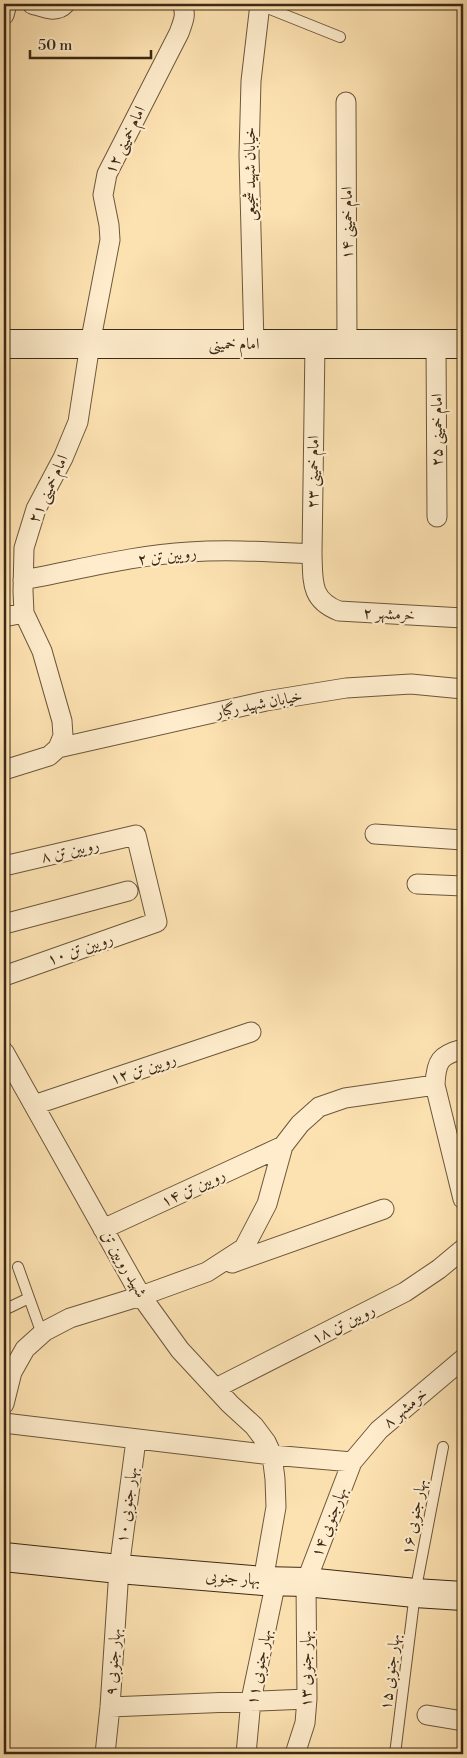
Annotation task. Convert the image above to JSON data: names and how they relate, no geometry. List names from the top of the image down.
{
  "streets": {
    "main road": ["امام خمینی", "بهار جنوبی"],
    "street": [
      "امام خمینی ۱۲",
      "خیابان شهید شجیعی",
      "امام خمینی ۱۴",
      "امام خمینی ۲۵",
      "امام خمینی ۲۳",
      "امام خمینی ۲۱",
      "رویین تن ۲",
      "خرمشهر ۲",
      "خیابان شهید رگبار",
      "رویین تن ۸",
      "رویین تن ۱۰",
      "رویین تن ۱۲",
      "رویین تن ۱۴",
      "شهید رویین تن",
      "رویین تن ۱۸",
      "خرمشهر ۸",
      "بهار جنوبی ۱۰",
      "بهارجنوبی ۱۴",
      "بهار جنوبی ۹",
      "بهار جنوبی ۱۱",
      "بهار جنوبی ۱۳"
    ],
    "lane": ["بهار جنوبی ۱۶", "بهار جنوبی ۱۵"]
  },
  "crossings": [
    ["امام خمینی ۱۲", "امام خمینی"],
    ["امام خمینی ۱۲", "امام خمینی ۲۱"],
    ["خیابان شهید شجیعی", "امام خمینی"],
    ["امام خمینی ۱۴", "امام خمینی"],
    ["امام خمینی", "امام خمینی ۲۵"],
    ["امام خمینی", "امام خمینی ۲۳"],
    ["امام خمینی", "امام خمینی ۲۱"],
    ["امام خمینی ۲۳", "رویین تن ۲"],
    ["امام خمینی ۲۳", "خرمشهر ۲"],
    ["امام خمینی ۲۱", "رویین تن ۲"],
    ["امام خمینی ۲۱", "خیابان شهید رگبار"],
    ["رویین تن ۸", "رویین تن ۱۰"],
    ["رویین تن ۱۲", "شهید رویین تن"],
    ["رویین تن ۱۴", "شهید رویین تن"],
    ["شهید رویین تن", "رویین تن ۱۸"],
    ["شهید رویین تن", "بهار جنوبی ۱۱"],
    ["خرمشهر ۸", "بهارجنوبی ۱۴"],
    ["بهار جنوبی ۱۰", "بهار جنوبی"],
    ["بهار جنوبی ۱۰", "بهار جنوبی ۹"],
    ["بهار جنوبی ۱۶", "بهار جنوبی"],
    ["بهار جنوبی ۱۶", "بهار جنوبی ۱۵"],
    ["بهارجنوبی ۱۴", "بهار جنوبی"],
    ["بهارجنوبی ۱۴", "بهار جنوبی ۱۳"],
    ["بهار جنوبی", "بهار جنوبی ۹"],
    ["بهار جنوبی", "بهار جنوبی ۱۱"],
    ["بهار جنوبی", "بهار جنوبی ۱۳"],
    ["بهار جنوبی", "بهار جنوبی ۱۵"]
  ],
  "scale_bar": "50 m"
}
